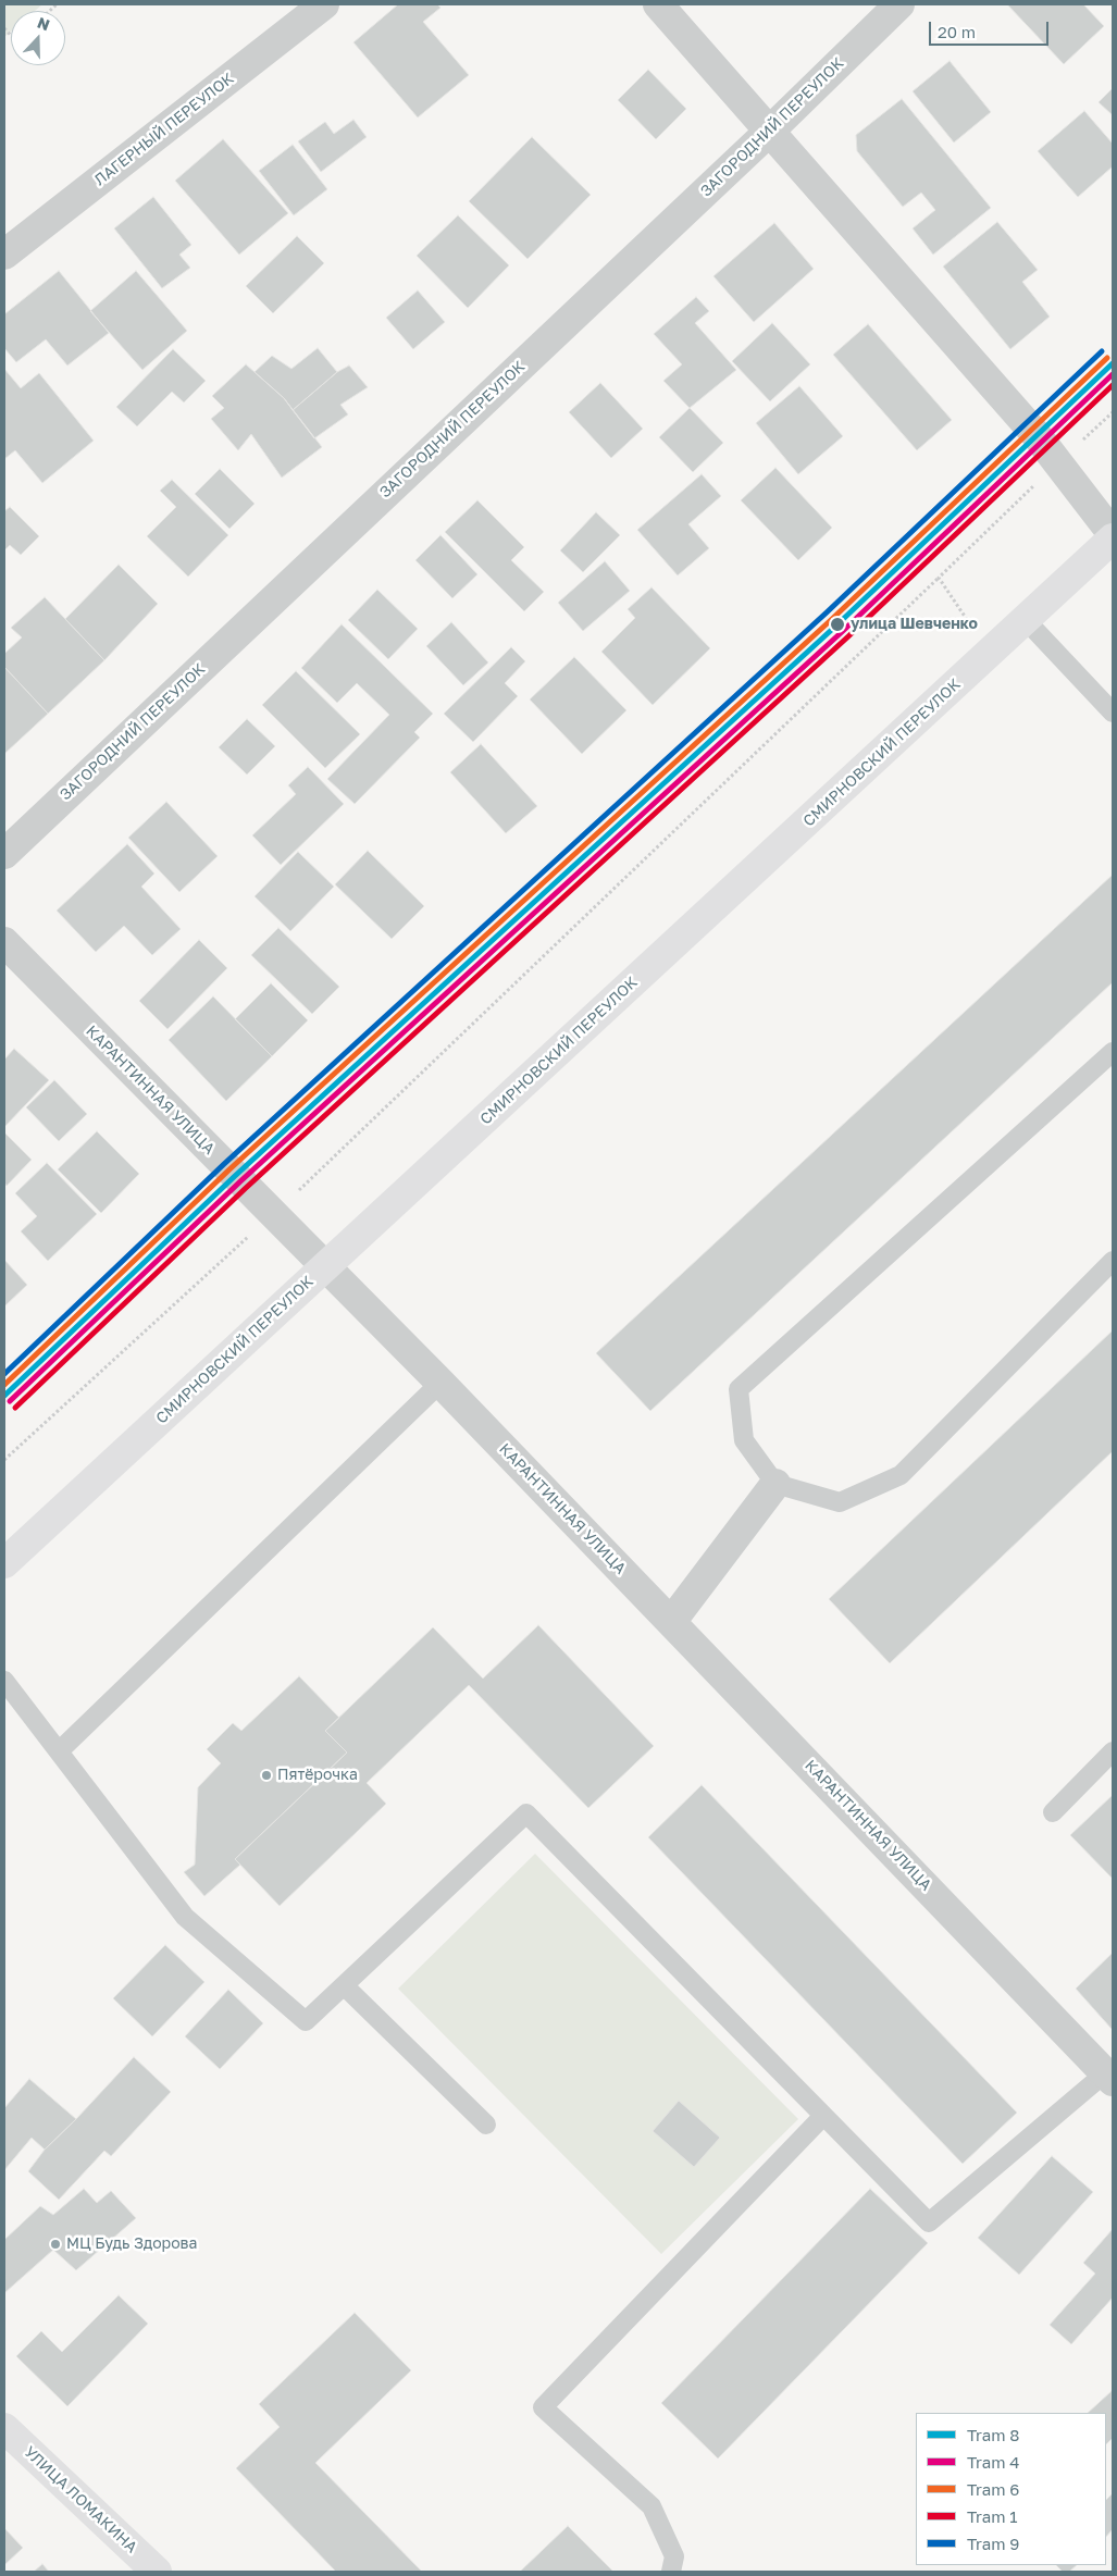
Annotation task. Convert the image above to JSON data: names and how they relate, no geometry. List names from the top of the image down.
{
  "streets": {
    "main road": ["СМИРНОВСКИЙ ПЕРЕУЛОК", "УЛИЦА ЛОМАКИНА"],
    "street": ["ЗАГОРОДНИЙ ПЕРЕУЛОК", "ЛАГЕРНЫЙ ПЕРЕУЛОК", "КАРАНТИННАЯ УЛИЦА"]
  },
  "crossings": [
    ["СМИРНОВСКИЙ ПЕРЕУЛОК", "КАРАНТИННАЯ УЛИЦА"]
  ],
  "places": ["улица Шевченко", "Пятёрочка", "МЦ Будь Здорова"],
  "lines": [
    "tram line 9",
    "tram line 6",
    "tram line 8",
    "tram line 4",
    "tram line 1"
  ],
  "legend": [
    "Tram 8",
    "Tram 4",
    "Tram 6",
    "Tram 1",
    "Tram 9"
  ],
  "scale_bar": "20 m",
  "north": "top"
}
